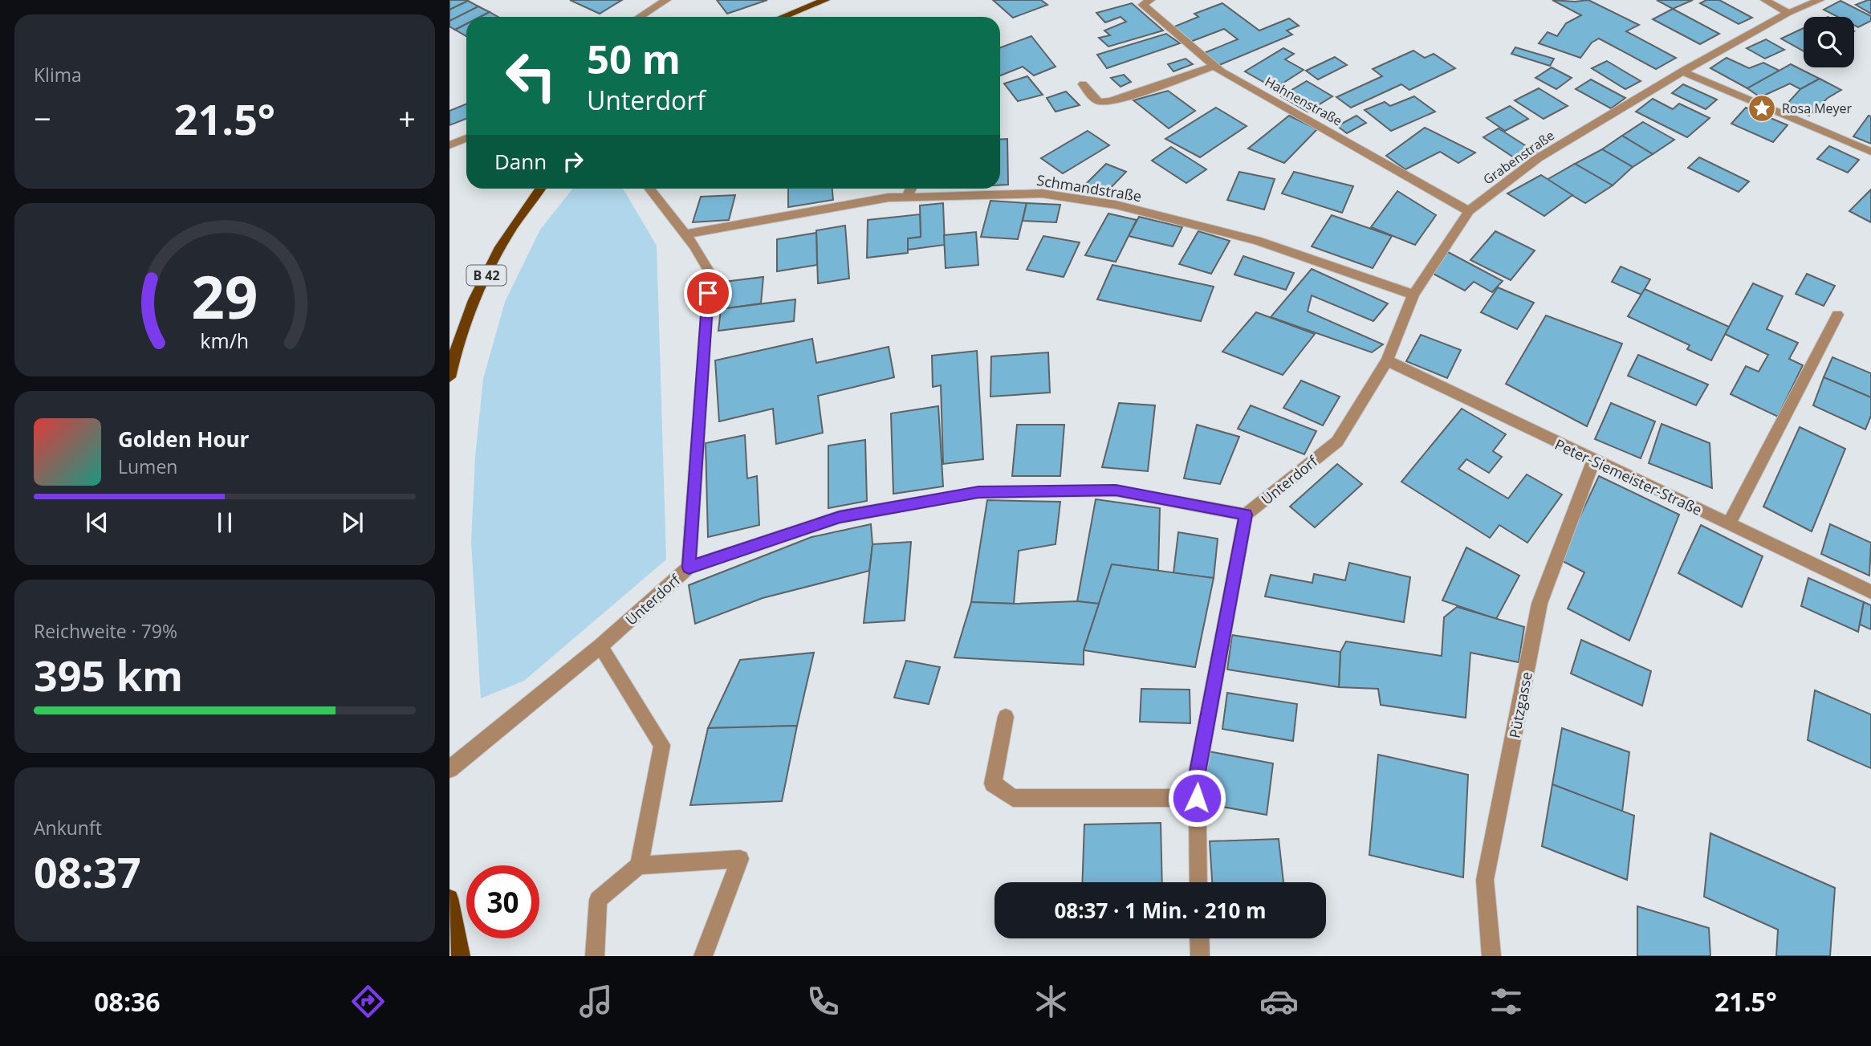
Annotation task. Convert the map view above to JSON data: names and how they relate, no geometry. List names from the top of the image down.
{
  "streets": {
    "main road": ["B 42"],
    "street": [
      "Hahnenstraße",
      "Grabenstraße",
      "Schmandstraße",
      "Peter-Siemeister-Straße",
      "Unterdorf",
      "Pützgasse"
    ]
  },
  "crossings": [
    ["Hahnenstraße", "Grabenstraße"],
    ["Grabenstraße", "Schmandstraße"],
    ["Grabenstraße", "Peter-Siemeister-Straße"],
    ["Grabenstraße", "Unterdorf"],
    ["Peter-Siemeister-Straße", "Pützgasse"]
  ],
  "places": {
    "place": ["Rosa Meyer"]
  },
  "page": {
    "tile": [
      "Klima",
      ["Reichweite · 79%", "395 km"],
      ["Ankunft", "08:37"]
    ],
    "turn": ["50 m", "Unterdorf"],
    "heat": ["−", "21.5°", "+"],
    "then": "Dann",
    "song": ["Golden Hour", "Lumen"],
    "limit": "30",
    "trip": "08:37 · 1 Min. · 210 m",
    "tabs": ["08:36", "21.5°"],
    "gauge": ["29", "km/h"]
  }
}
